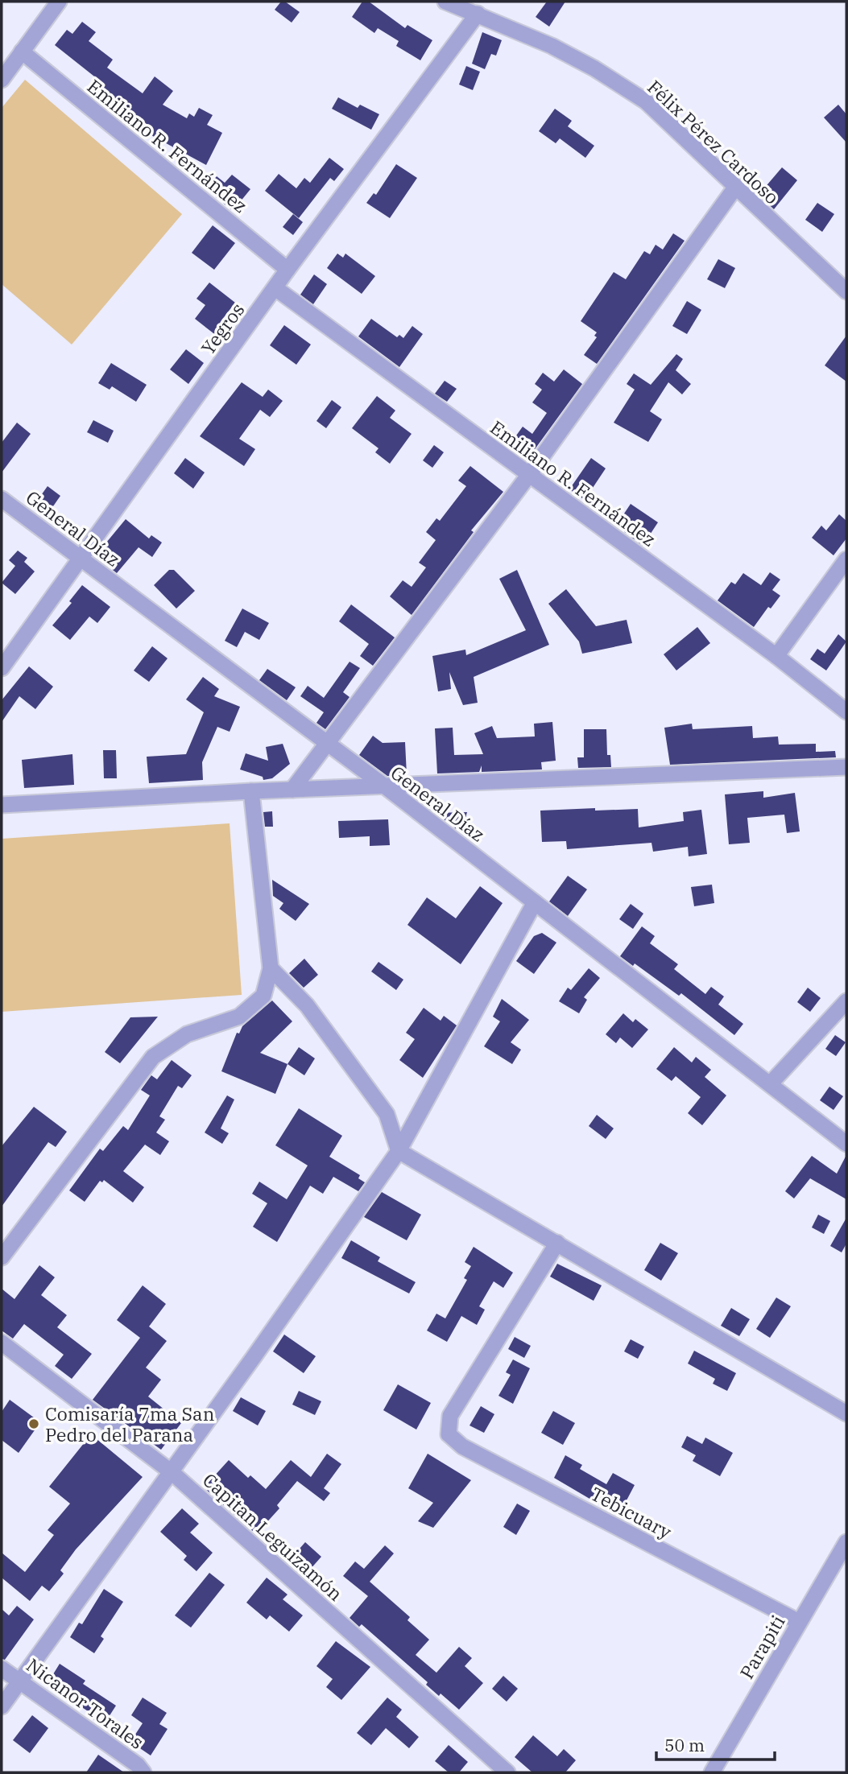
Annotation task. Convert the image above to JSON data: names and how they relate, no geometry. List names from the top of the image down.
{
  "streets": {
    "street": [
      "Félix Pérez Cardoso",
      "Emiliano R. Fernández",
      "Yegros",
      "General Díaz",
      "Tebicuary",
      "Capitan Leguizamón",
      "Parapiti",
      "Nicanor Torales"
    ]
  },
  "crossings": [
    ["Félix Pérez Cardoso", "Yegros"],
    ["Emiliano R. Fernández", "Yegros"],
    ["Yegros", "General Díaz"],
    ["Tebicuary", "Parapiti"]
  ],
  "places": ["Comisaría 7ma San Pedro del Parana"],
  "scale_bar": "50 m"
}
